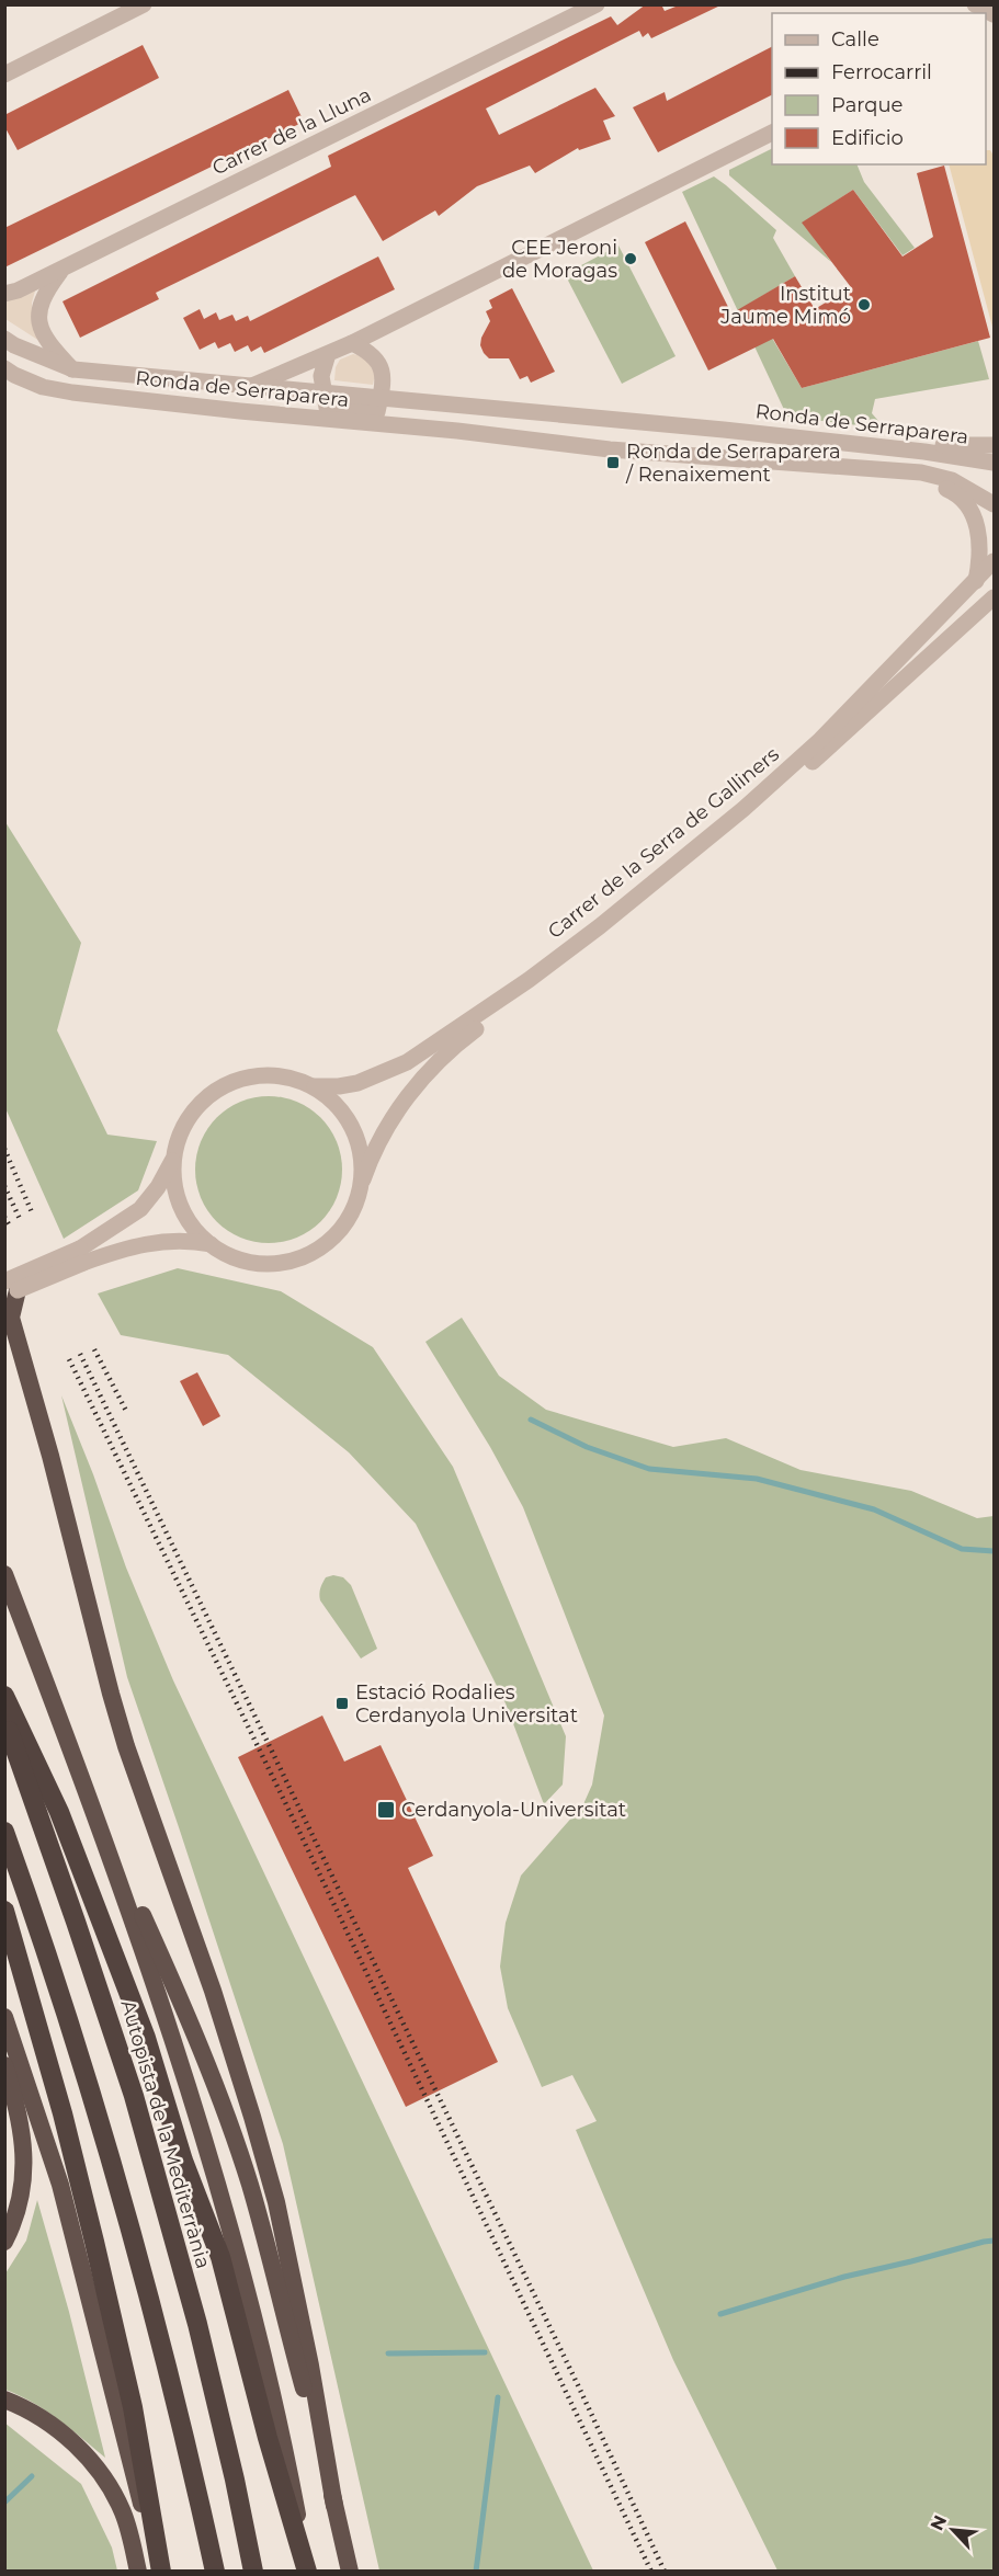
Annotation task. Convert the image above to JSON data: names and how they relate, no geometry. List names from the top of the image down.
{
  "streets": {
    "highway": ["Autopista de la Mediterrània"],
    "street": ["Carrer de la Lluna", "Ronda de Serraparera", "Carrer de la Serra de Galliners"]
  },
  "crossings": [
    ["Ronda de Serraparera", "Carrer de la Serra de Galliners"]
  ],
  "places": {
    "other": ["CEE Jeroni de Moragas", "Institut Jaume Mimó"],
    "transit": ["Ronda de Serraparera / Renaixement", "Estació Rodalies Cerdanyola Universitat", "Cerdanyola-Universitat"]
  },
  "legend": [
    "Calle",
    "Ferrocarril",
    "Parque",
    "Edificio"
  ],
  "north": "top left"
}
